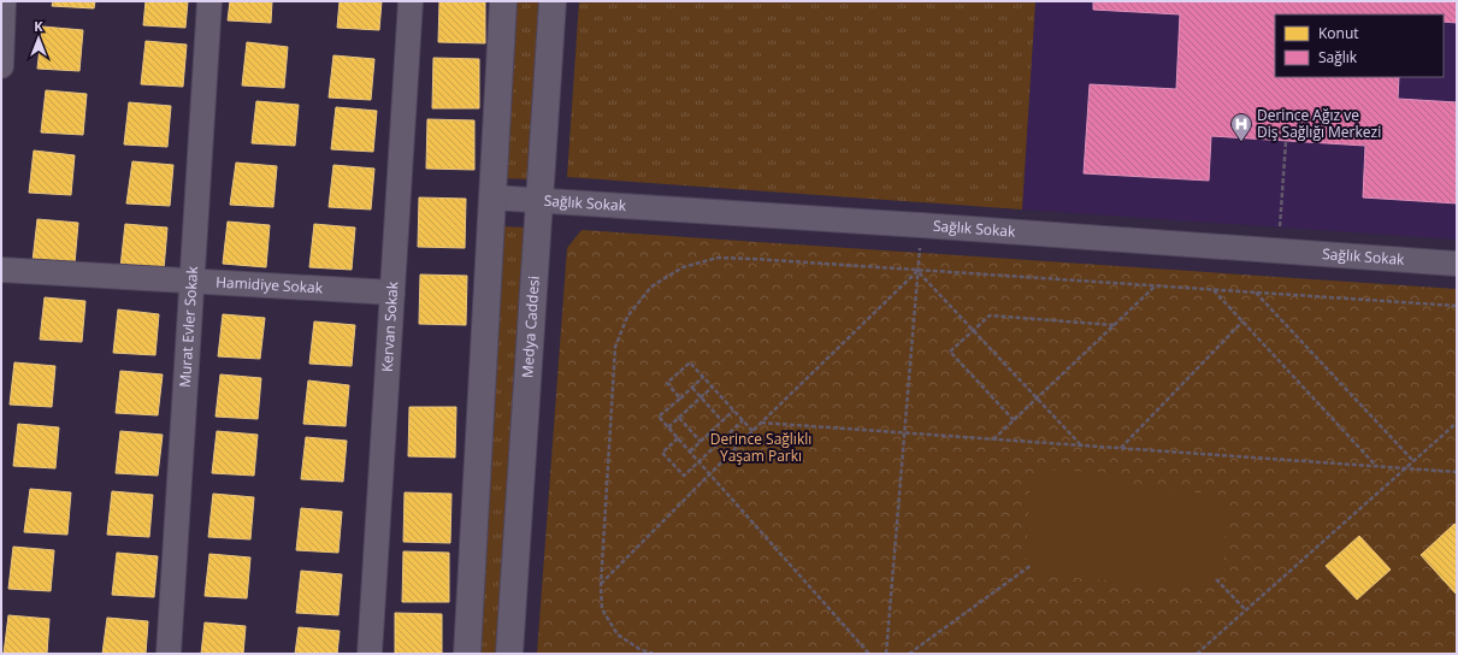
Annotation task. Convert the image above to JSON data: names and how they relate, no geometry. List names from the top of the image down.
{
  "streets": {
    "main road": ["Medya Caddesi"],
    "street": [
      "Sağlık Sokak",
      "Hamidiye Sokak",
      "Murat Evler Sokak",
      "Kervan Sokak"
    ]
  },
  "crossings": [
    ["Sağlık Sokak", "Medya Caddesi"],
    ["Hamidiye Sokak", "Murat Evler Sokak"],
    ["Hamidiye Sokak", "Kervan Sokak"]
  ],
  "parks": ["Derince Sağlıklı Yaşam Parkı"],
  "places": {
    "hospital": ["Derince Ağız ve Diş Sağlığı Merkezi"]
  },
  "legend": ["Konut", "Sağlık"],
  "north": "top"
}
